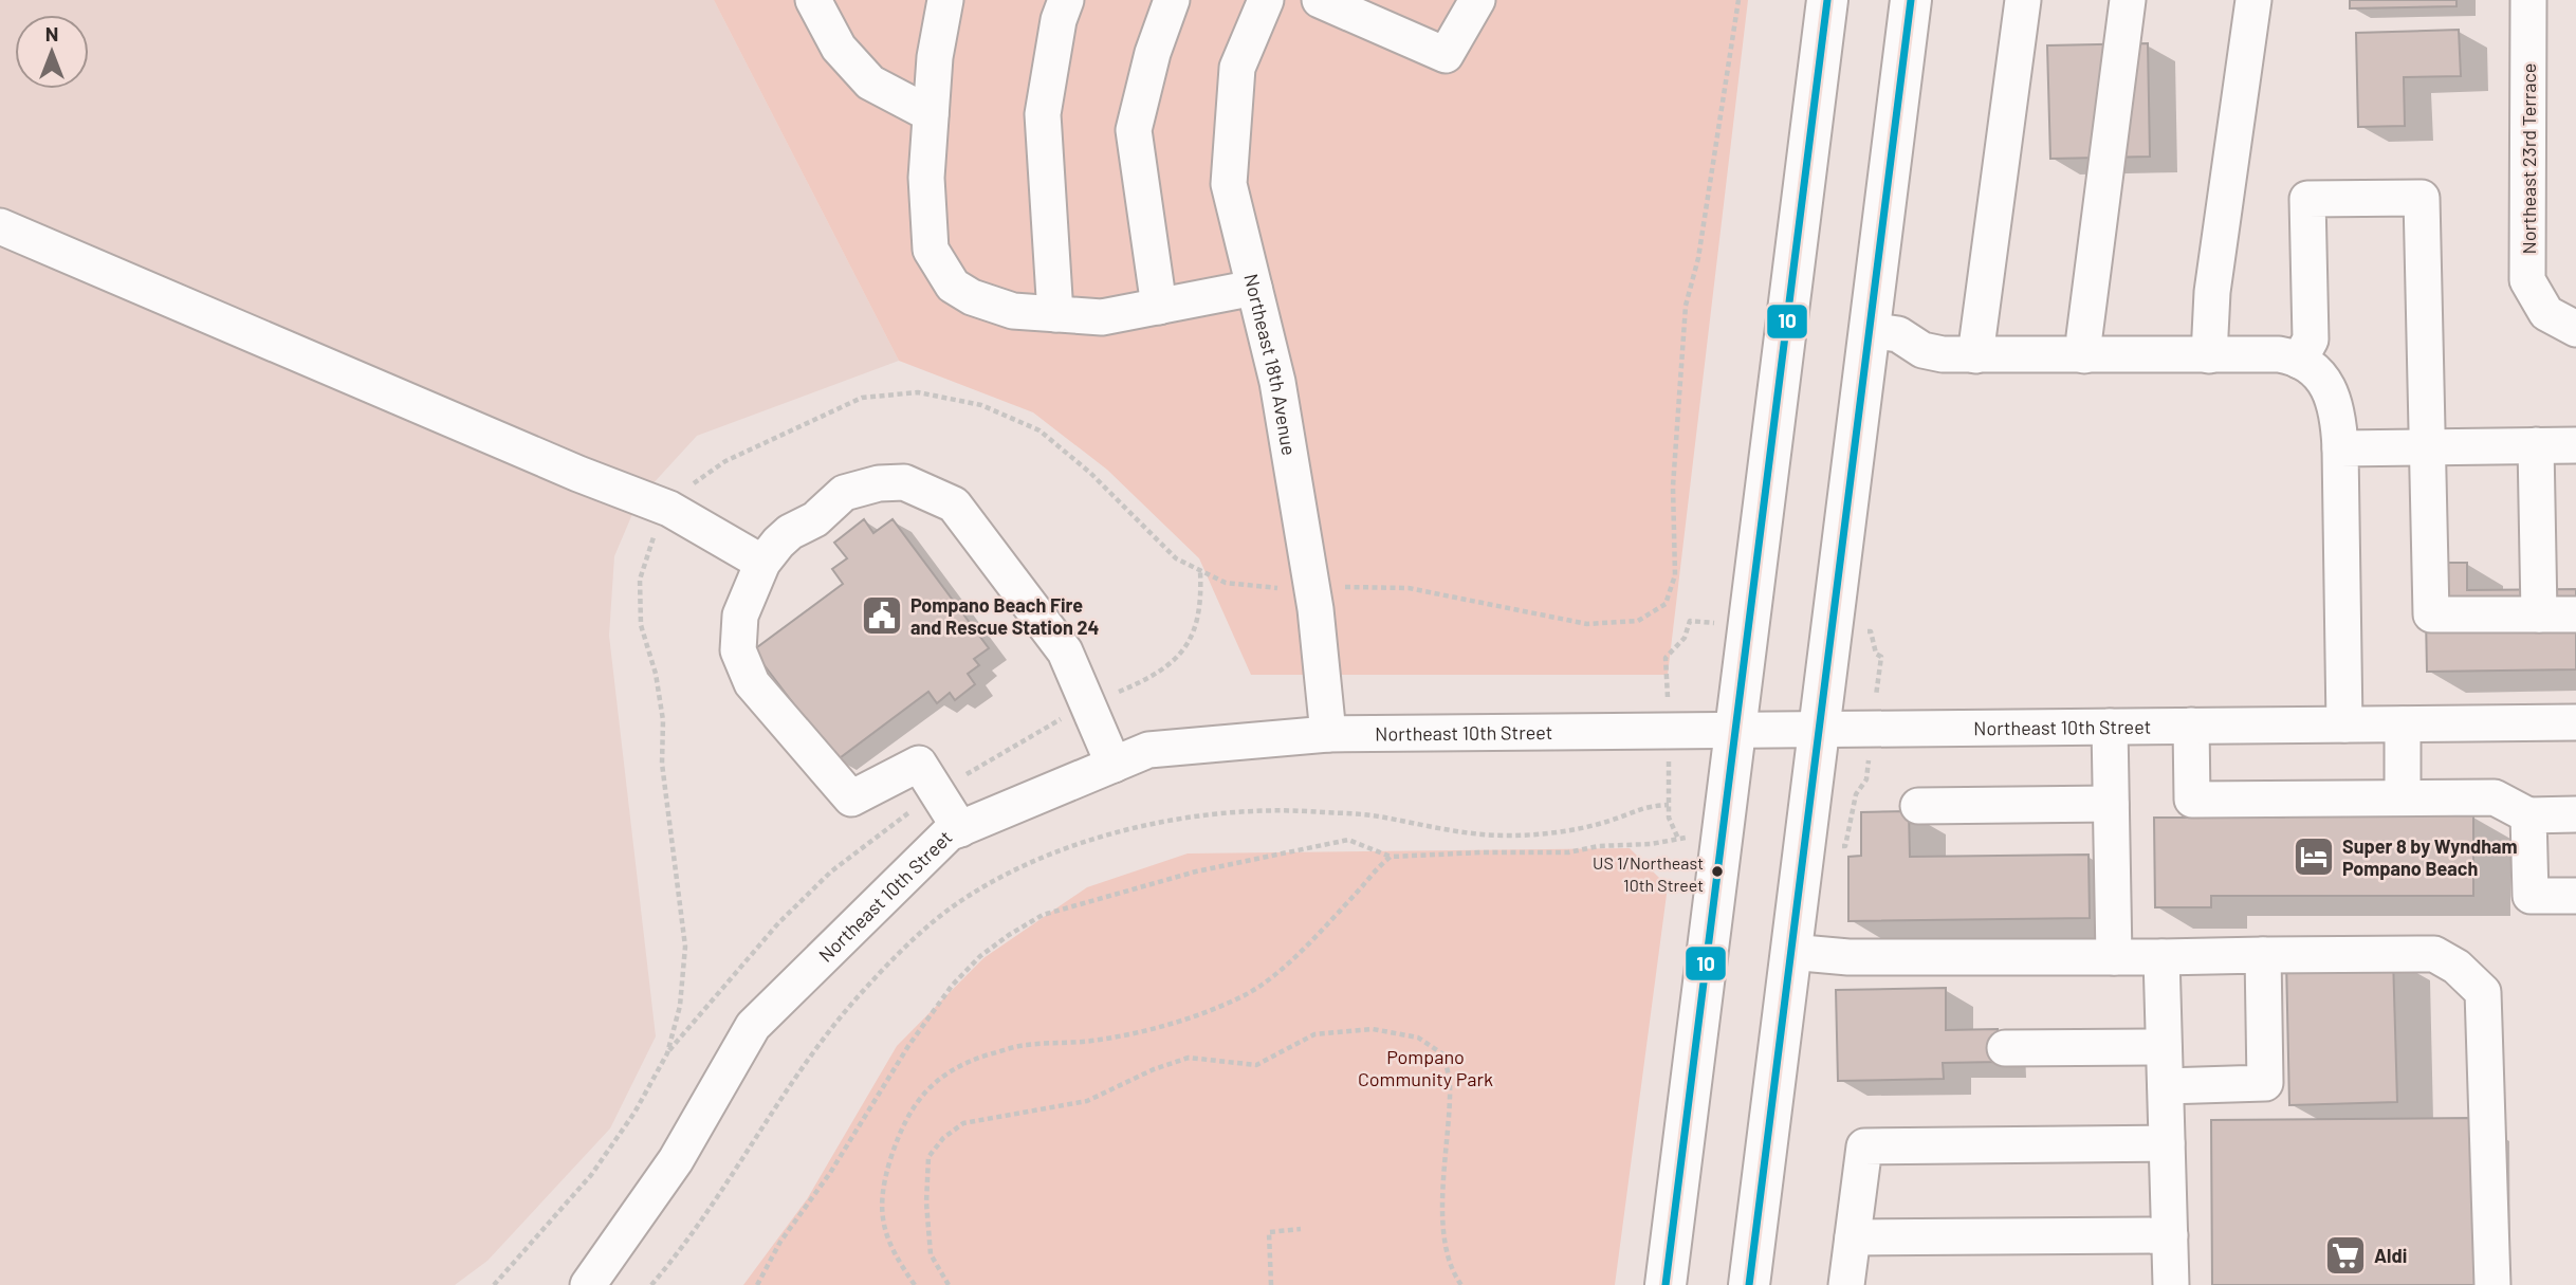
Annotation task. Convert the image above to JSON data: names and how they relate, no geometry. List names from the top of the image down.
{
  "streets": {
    "street": ["Northeast 23rd Terrace", "Northeast 18th Avenue", "Northeast 10th Street"]
  },
  "crossings": [
    ["Northeast 18th Avenue", "Northeast 10th Street"]
  ],
  "parks": ["Pompano Community Park"],
  "places": {
    "public building": ["Pompano Beach Fire and Rescue Station 24"],
    "hotel": ["Super 8 by Wyndham Pompano Beach"],
    "other": ["US 1/Northeast 10th Street"],
    "supermarket": ["Aldi"]
  },
  "lines": ["transit line 10"],
  "north": "top"
}
